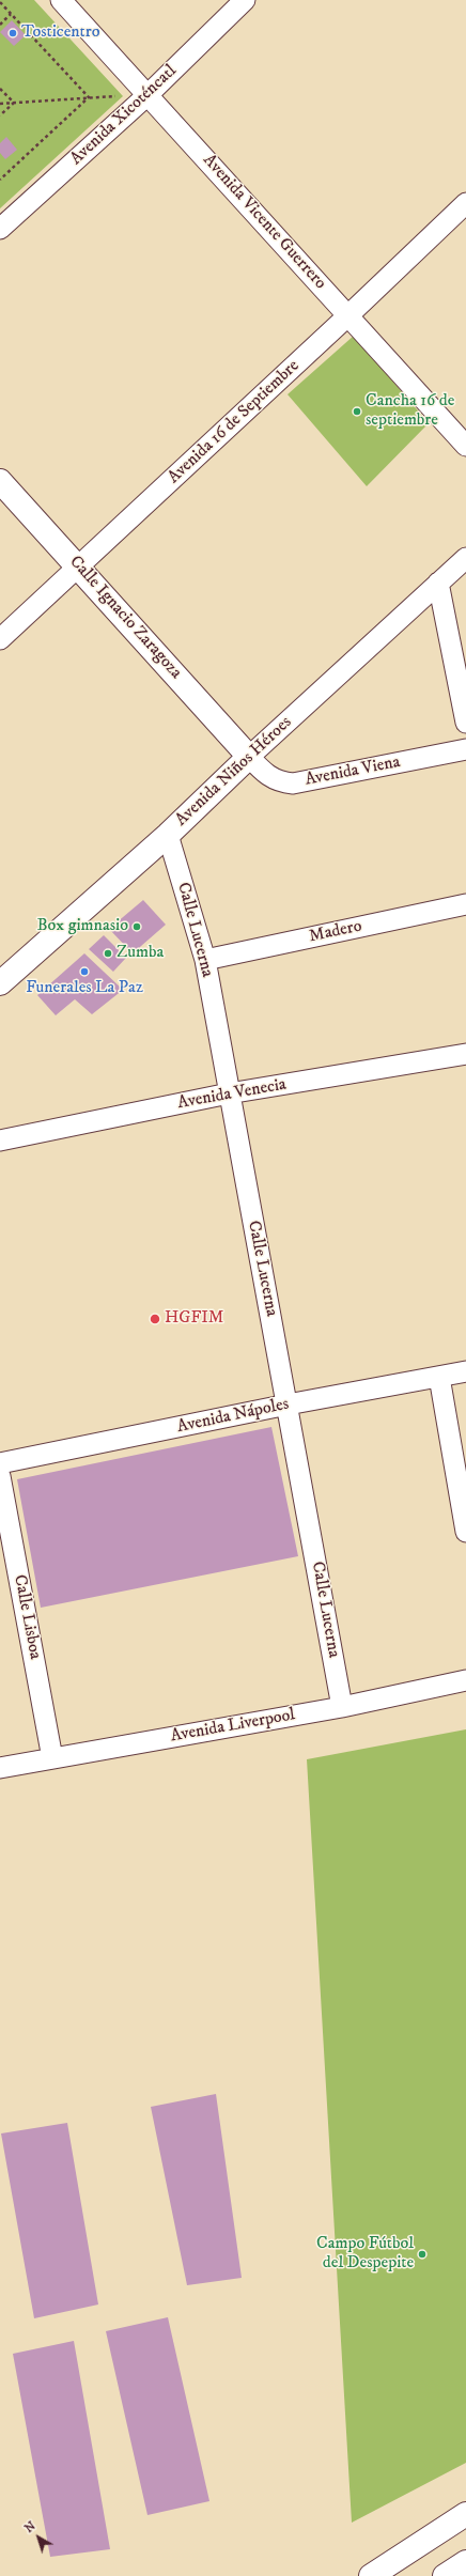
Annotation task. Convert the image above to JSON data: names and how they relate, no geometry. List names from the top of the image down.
{
  "streets": {
    "street": [
      "Avenida Xicoténcatl",
      "Avenida Vicente Guerrero",
      "Avenida 16 de Septiembre",
      "Calle Ignacio Zaragoza",
      "Avenida Niños Héroes",
      "Avenida Viena",
      "Calle Lucerna",
      "Madero",
      "Avenida Venecia",
      "Avenida Nápoles",
      "Calle Lisboa",
      "Avenida Liverpool"
    ]
  },
  "crossings": [
    ["Avenida Xicoténcatl", "Avenida Vicente Guerrero"],
    ["Avenida Vicente Guerrero", "Avenida 16 de Septiembre"],
    ["Avenida 16 de Septiembre", "Calle Ignacio Zaragoza"],
    ["Calle Ignacio Zaragoza", "Avenida Niños Héroes"],
    ["Calle Ignacio Zaragoza", "Avenida Viena"],
    ["Avenida Niños Héroes", "Avenida Viena"],
    ["Avenida Niños Héroes", "Calle Lucerna"],
    ["Calle Lucerna", "Madero"],
    ["Calle Lucerna", "Avenida Venecia"],
    ["Calle Lucerna", "Avenida Nápoles"],
    ["Calle Lucerna", "Avenida Liverpool"],
    ["Calle Lisboa", "Avenida Liverpool"]
  ],
  "places": [
    "Tosticentro",
    "Cancha 16 de septiembre",
    "Box gimnasio",
    "Zumba",
    "Funerales La Paz",
    "HGFIM",
    "Campo Fútbol del Despepite"
  ],
  "north": "top left"
}
